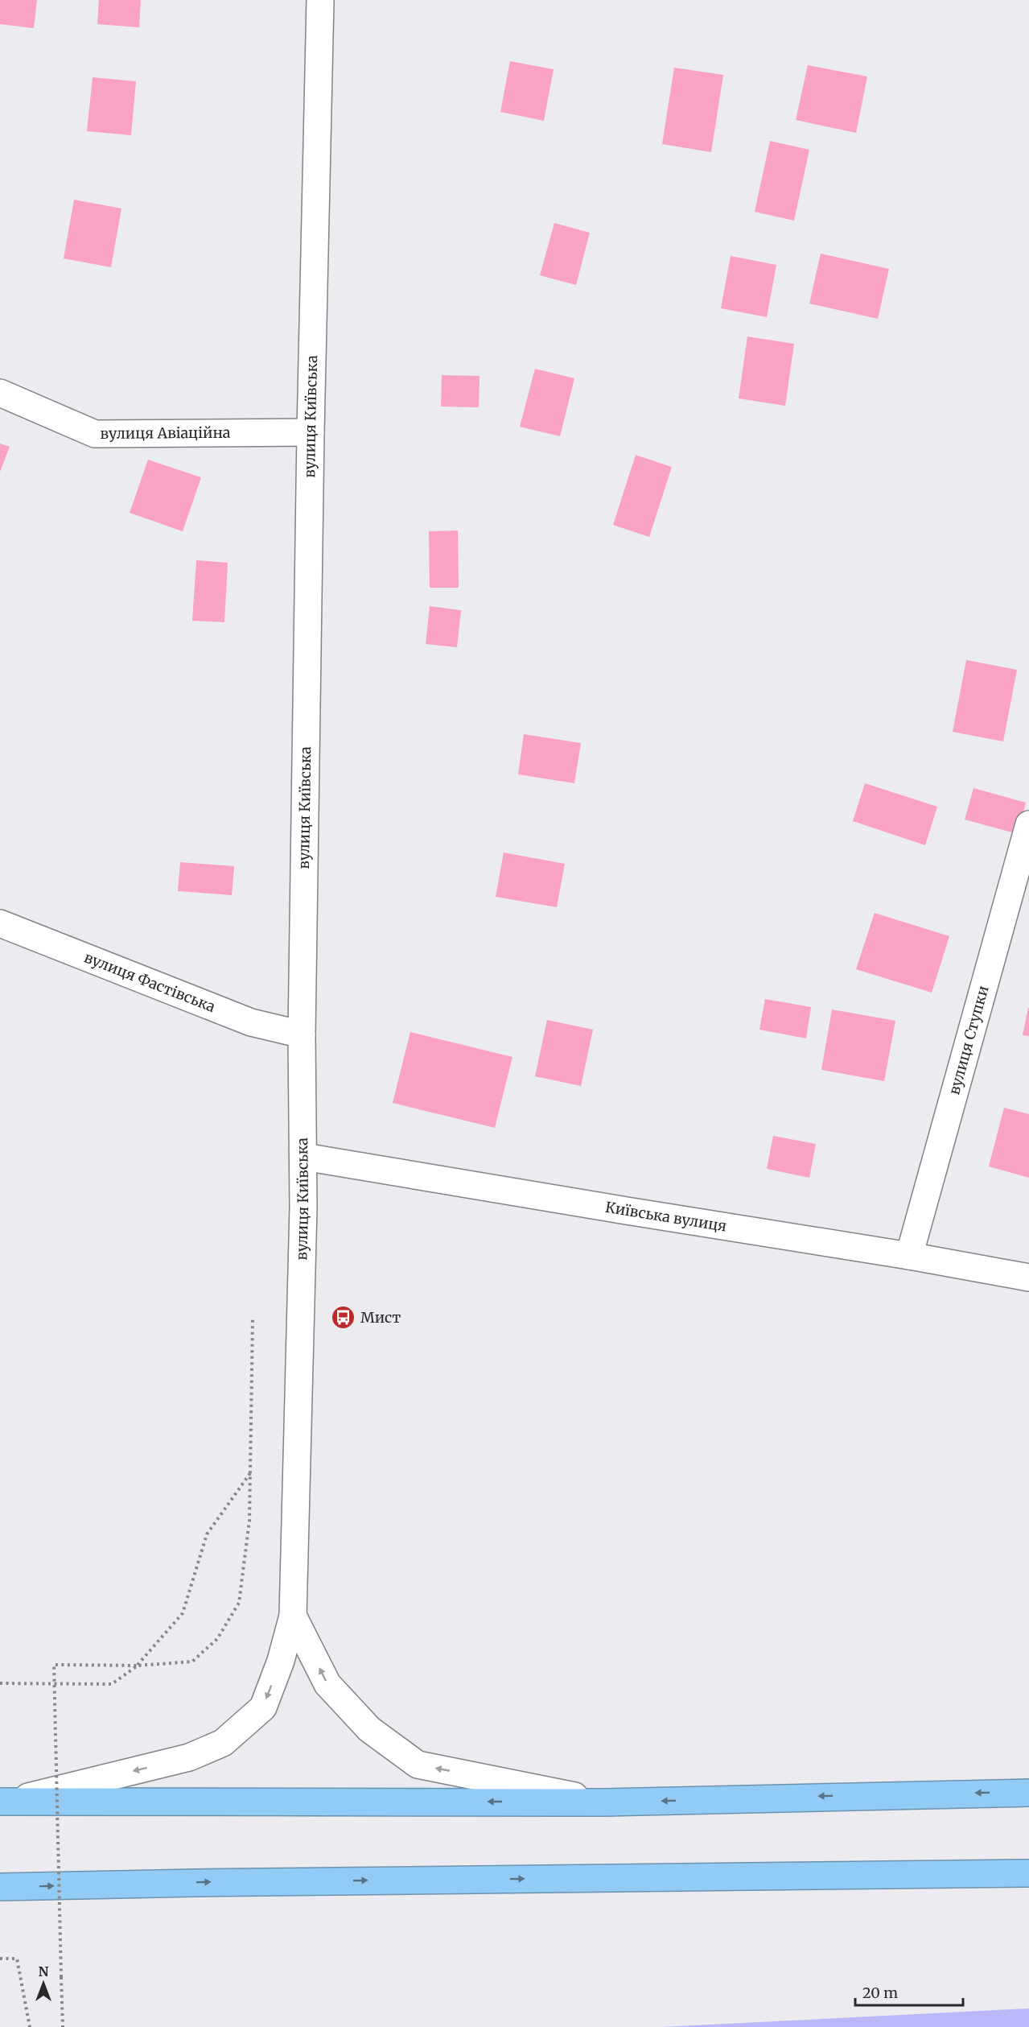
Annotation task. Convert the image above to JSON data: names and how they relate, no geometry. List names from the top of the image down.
{
  "streets": {
    "street": [
      "вулиця Київська",
      "вулиця Авіаційна",
      "вулиця Фастівська",
      "вулиця Ступки",
      "Київська вулиця"
    ]
  },
  "crossings": [
    ["вулиця Київська", "вулиця Авіаційна"],
    ["вулиця Київська", "вулиця Фастівська"],
    ["вулиця Київська", "Київська вулиця"],
    ["вулиця Ступки", "Київська вулиця"]
  ],
  "places": {
    "bus stop": ["Мист"]
  },
  "scale_bar": "20 m",
  "north": "top"
}
